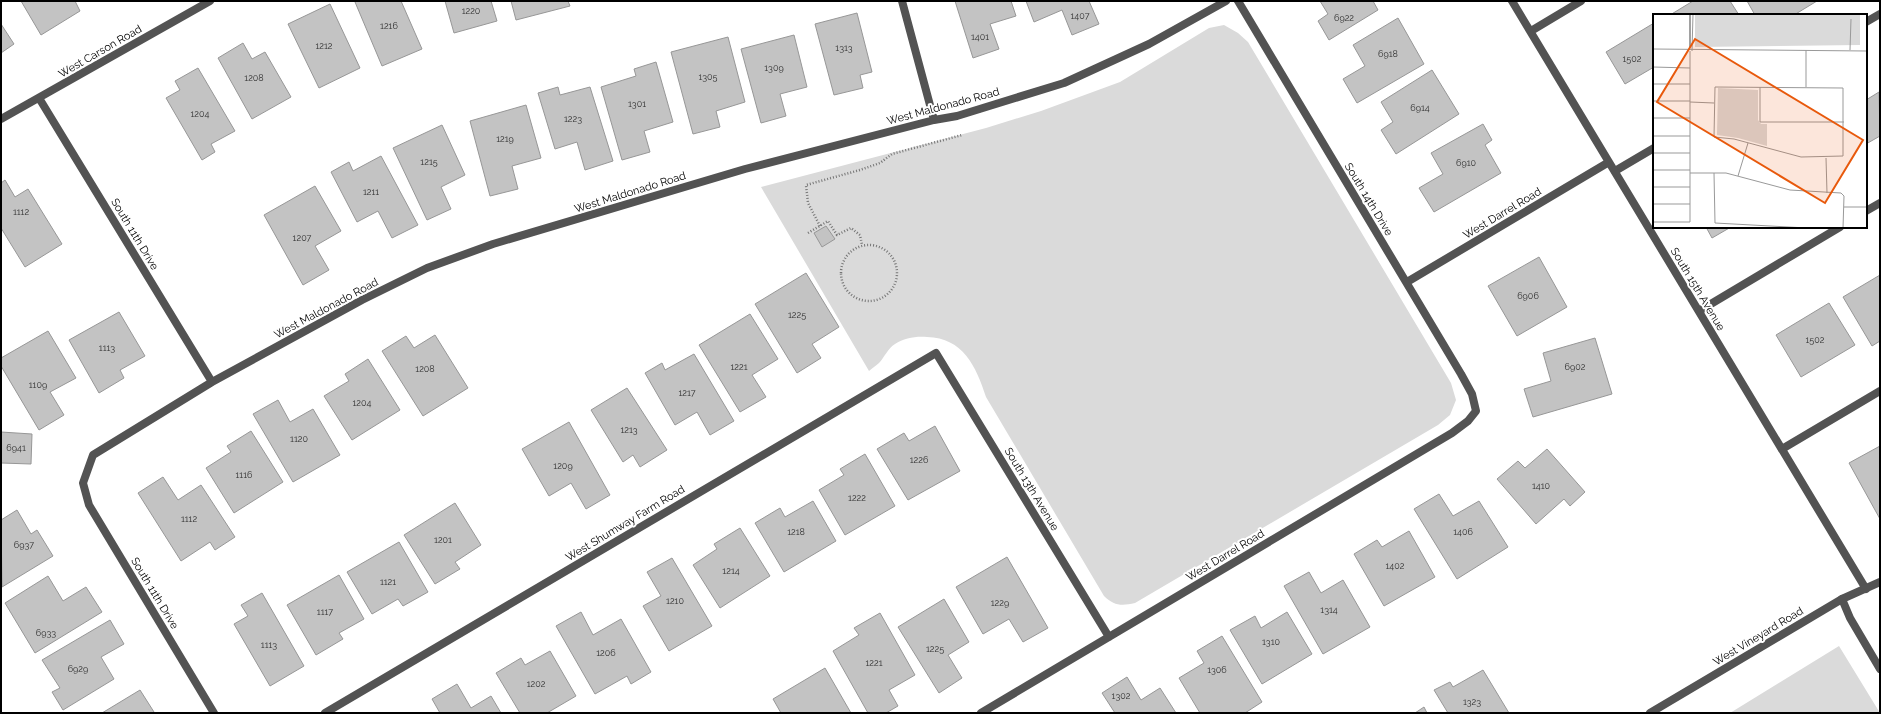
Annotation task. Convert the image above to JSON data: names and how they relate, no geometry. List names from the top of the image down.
{
  "streets": {
    "street": [
      "West Carson Road",
      "West Maldonado Road",
      "South 14th Drive",
      "West Darrel Road",
      "South 11th Drive",
      "South 15th Avenue",
      "South 13th Avenue",
      "West Shumway Farm Road",
      "West Vineyard Road"
    ]
  },
  "crossings": [
    ["West Carson Road", "South 11th Drive"],
    ["West Maldonado Road", "South 11th Drive"],
    ["South 14th Drive", "West Darrel Road"],
    ["West Darrel Road", "South 15th Avenue"],
    ["West Darrel Road", "South 13th Avenue"],
    ["South 15th Avenue", "West Vineyard Road"],
    ["South 13th Avenue", "West Shumway Farm Road"]
  ],
  "house_numbers": [
    "1220",
    "1407",
    "6922",
    "1216",
    "1401",
    "1212",
    "1313",
    "6918",
    "1502",
    "1309",
    "1305",
    "1208",
    "1301",
    "6914",
    "1204",
    "1223",
    "1219",
    "1215",
    "6910",
    "1211",
    "1112",
    "1207",
    "6906",
    "1225",
    "1502",
    "1113",
    "1221",
    "6902",
    "1208",
    "1109",
    "1217",
    "1204",
    "1213",
    "1120",
    "6941",
    "1226",
    "1209",
    "1116",
    "1410",
    "1222",
    "1112",
    "1218",
    "1406",
    "1201",
    "6937",
    "1402",
    "1214",
    "1121",
    "1210",
    "1229",
    "1314",
    "1117",
    "6933",
    "1310",
    "1113",
    "1225",
    "1206",
    "1221",
    "6929",
    "1306",
    "1202",
    "1302",
    "1323"
  ]
}
